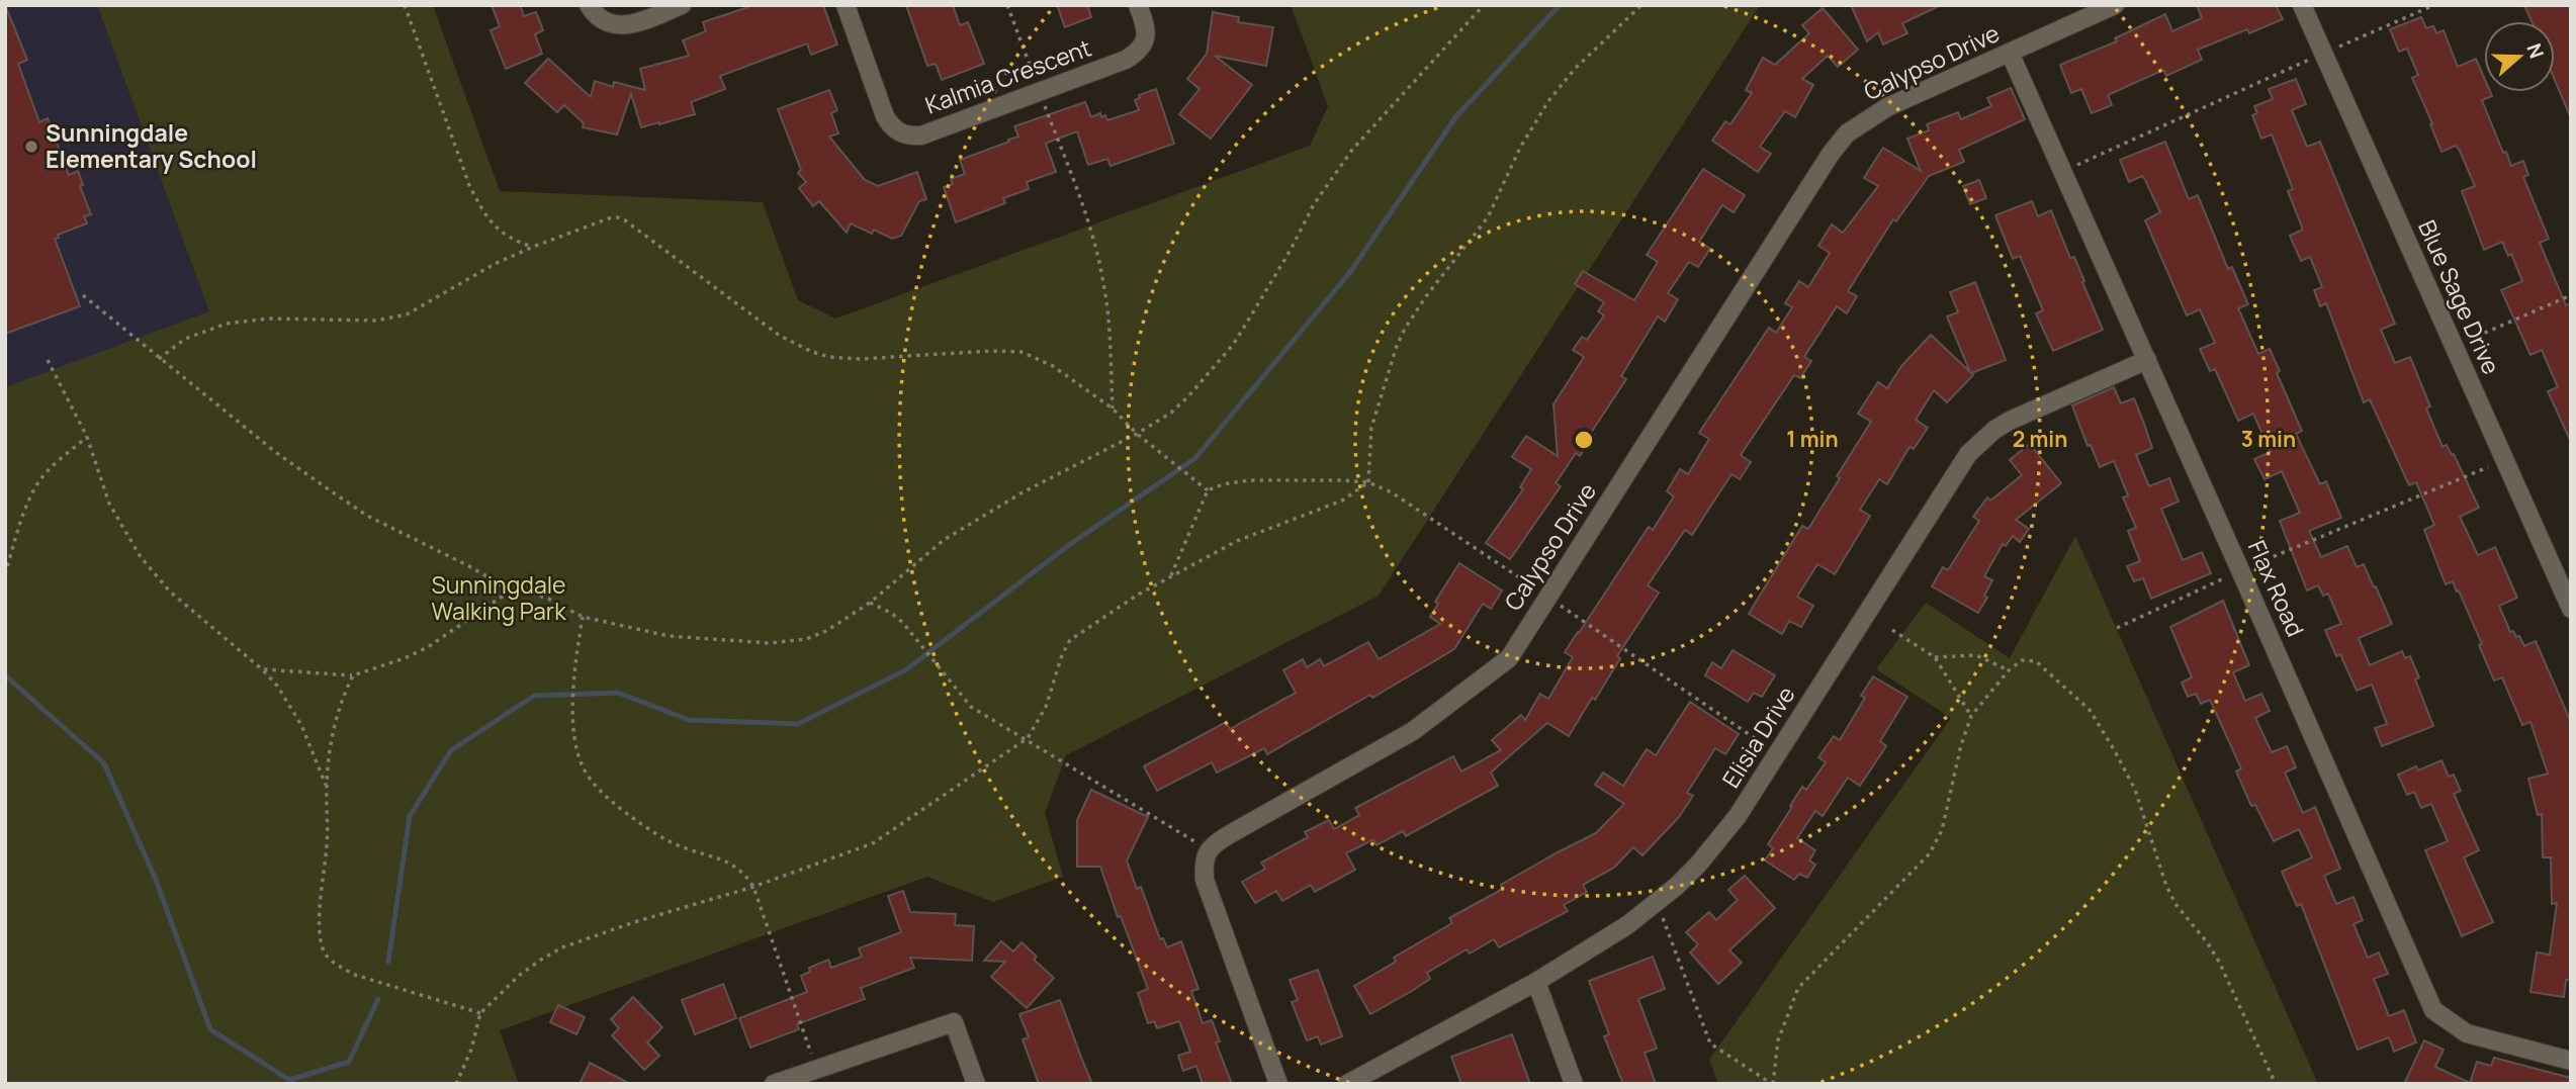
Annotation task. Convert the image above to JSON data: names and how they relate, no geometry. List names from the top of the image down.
{
  "streets": {
    "street": [
      "Calypso Drive",
      "Kalmia Crescent",
      "Blue Sage Drive",
      "Flax Road",
      "Elisia Drive"
    ]
  },
  "crossings": [
    ["Calypso Drive", "Flax Road"],
    ["Flax Road", "Elisia Drive"]
  ],
  "parks": ["Sunningdale Walking Park"],
  "places": ["Sunningdale Elementary School"],
  "north": "right",
  "rings": ["1 min", "2 min", "3 min"]
}
